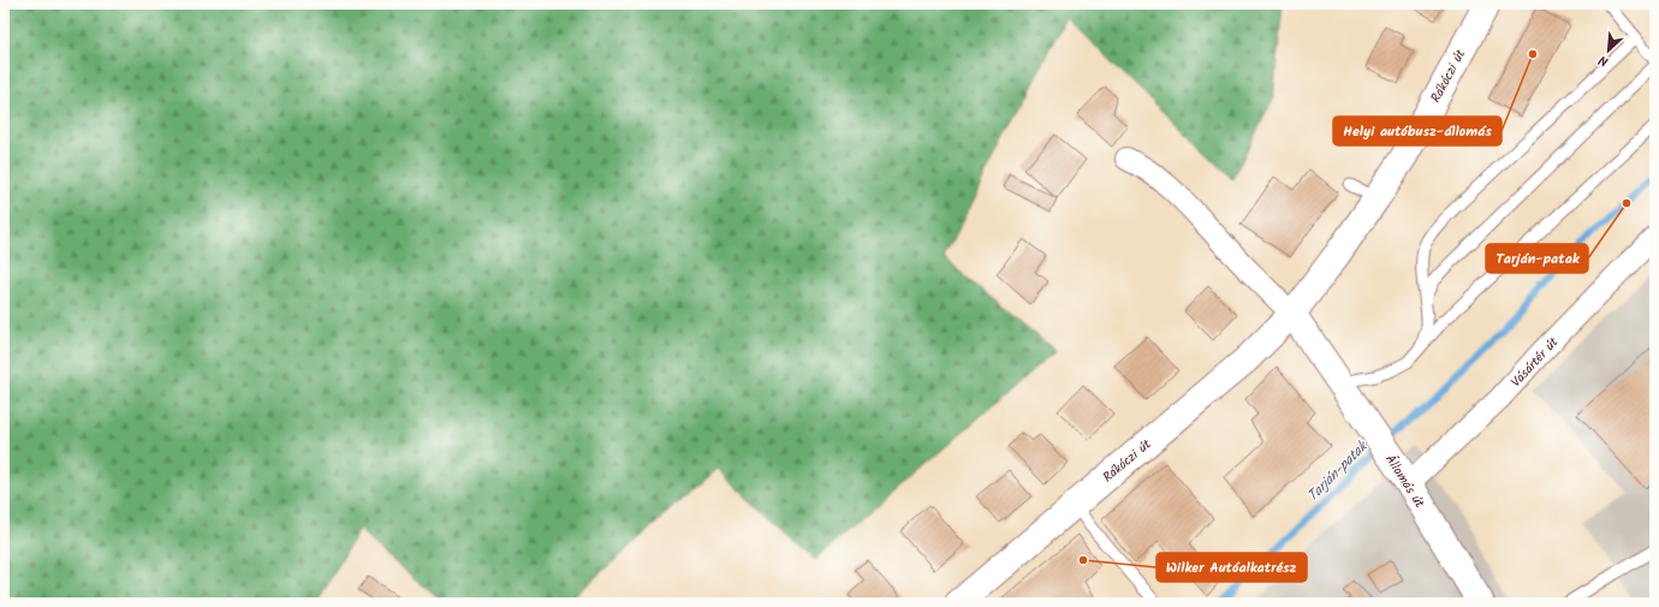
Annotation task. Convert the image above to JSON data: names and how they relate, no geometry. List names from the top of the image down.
{
  "streets": {
    "main road": ["Rákóczi út", "Állomás út"],
    "street": ["Vásártér út"]
  },
  "crossings": [
    ["Rákóczi út", "Állomás út"],
    ["Vásártér út", "Állomás út"]
  ],
  "water": ["Tarján-patak"],
  "places": ["Helyi autóbusz-állomás", "Tarján-patak", "Wilker Autóalkatrész"],
  "north": "bottom left"
}
